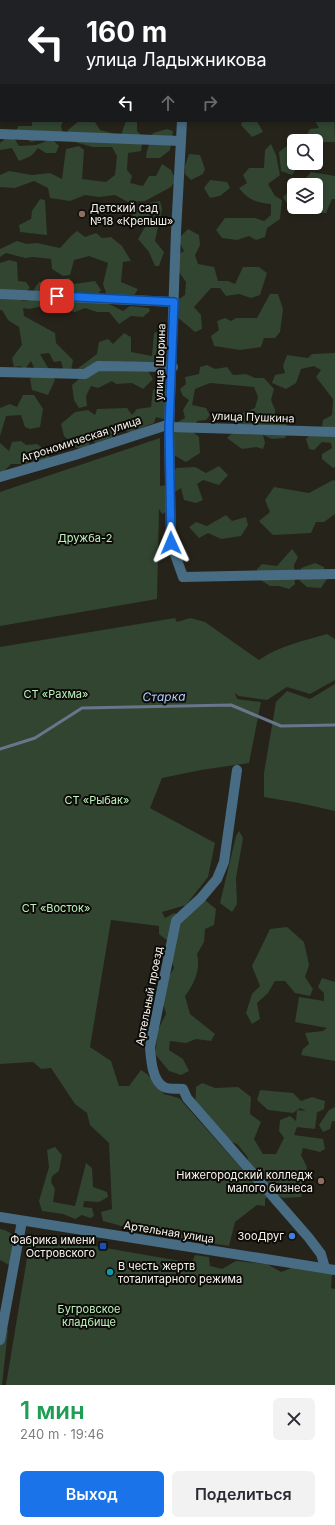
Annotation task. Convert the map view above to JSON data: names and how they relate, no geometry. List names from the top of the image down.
{
  "streets": {
    "street": [
      "улица Шорина",
      "улица Пушкина",
      "Агрономическая улица",
      "Артельный проезд",
      "Артельная улица"
    ]
  },
  "crossings": [
    ["улица Шорина", "улица Пушкина"],
    ["улица Шорина", "Агрономическая улица"],
    ["улица Пушкина", "Агрономическая улица"],
    ["Артельный проезд", "Артельная улица"]
  ],
  "water": ["Старка"],
  "parks": [
    "Дружба-2",
    "СТ «Рахма»",
    "СТ «Рыбак»",
    "СТ «Восток»",
    "Бугровское кладбище"
  ],
  "places": {
    "other": [
      "Детский сад №18 «Крепыш»",
      "Нижегородский колледж малого бизнеса",
      "ЗооДруг",
      "В честь жертв тоталитарного режима"
    ],
    "transit": ["Фабрика имени Островского"]
  },
  "page": {
    "turn": ["160 m", "улица Ладыжникова"],
    "heading": ["1 мин", "240 m · 19:46"],
    "buttons": ["Выход", "Поделиться"]
  }
}
